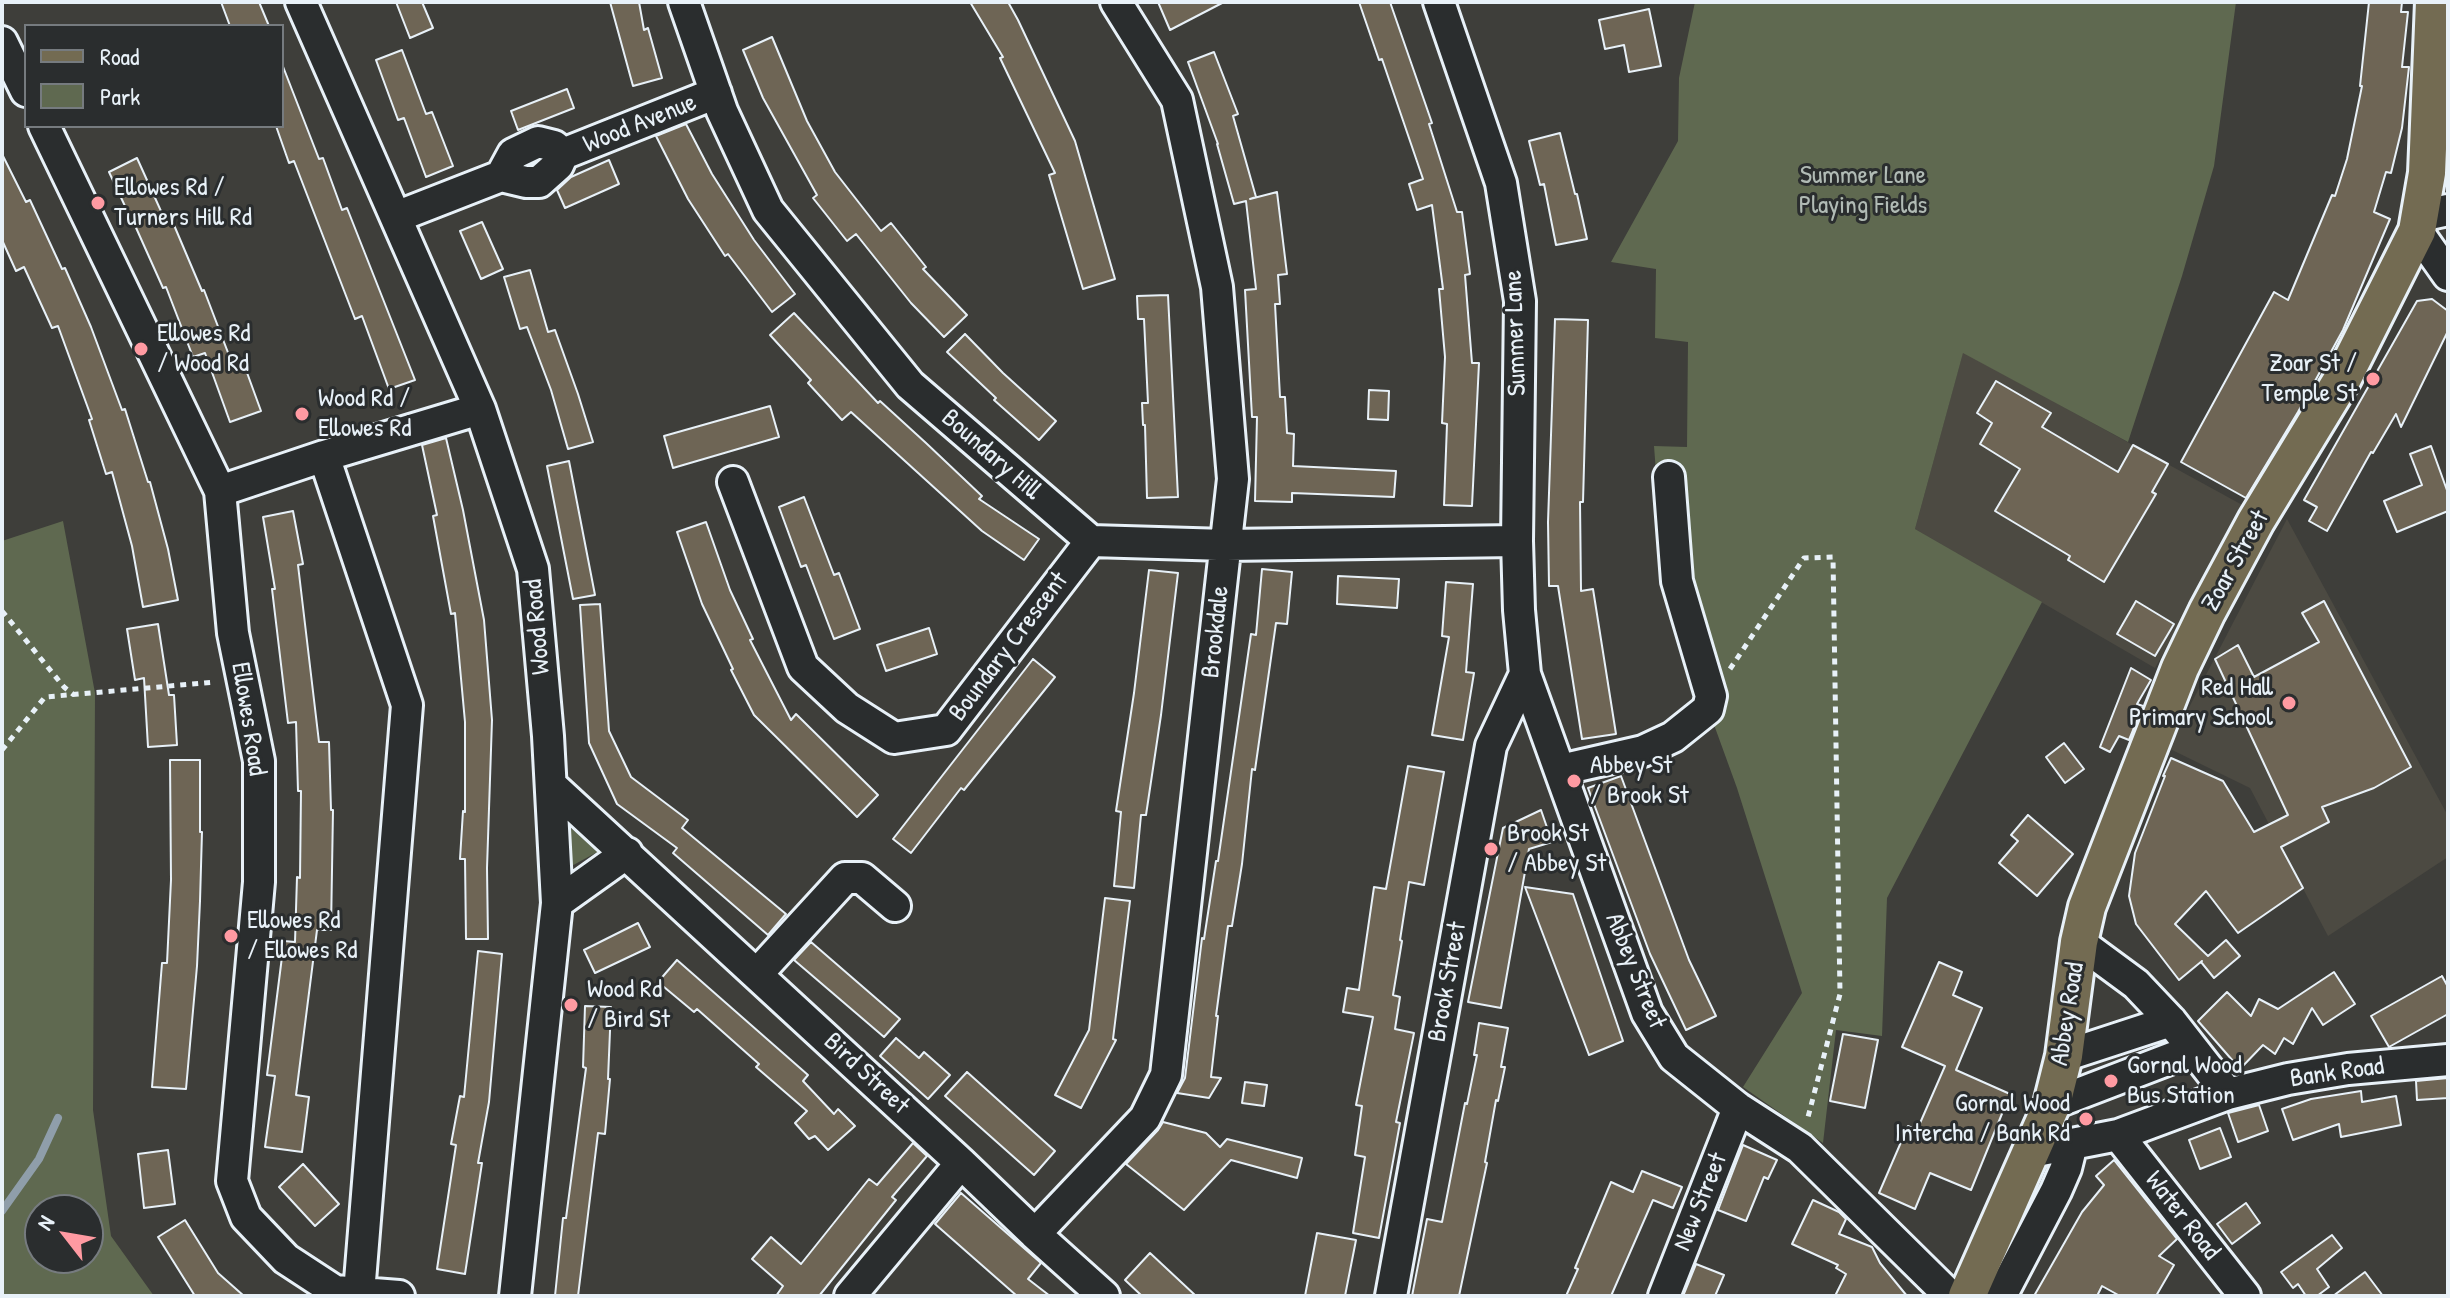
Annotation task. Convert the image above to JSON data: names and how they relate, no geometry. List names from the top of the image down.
{
  "streets": {
    "main road": ["Zoar Street", "Abbey Road"],
    "street": [
      "Wood Avenue",
      "Summer Lane",
      "Boundary Hill",
      "Wood Road",
      "Brookdale",
      "Boundary Crescent",
      "Ellowes Road",
      "Abbey Street",
      "Brook Street",
      "Bank Road",
      "Bird Street",
      "New Street",
      "Water Road"
    ]
  },
  "crossings": [
    ["Wood Avenue", "Boundary Hill"],
    ["Wood Avenue", "Wood Road"],
    ["Summer Lane", "Abbey Street"],
    ["Summer Lane", "Brook Street"],
    ["Boundary Hill", "Boundary Crescent"],
    ["Zoar Street", "Abbey Road"],
    ["Wood Road", "Bird Street"],
    ["Brookdale", "Bird Street"],
    ["Abbey Street", "Brook Street"],
    ["Abbey Street", "New Street"],
    ["Abbey Road", "Bank Road"],
    ["Bank Road", "Water Road"]
  ],
  "parks": ["Summer Lane Playing Fields"],
  "places": [
    "Ellowes Rd / Turners Hill Rd",
    "Ellowes Rd / Wood Rd",
    "Zoar St / Temple St",
    "Wood Rd / Ellowes Rd",
    "Red Hall Primary School",
    "Abbey St / Brook St",
    "Brook St / Abbey St",
    "Ellowes Rd / Ellowes Rd",
    "Wood Rd / Bird St",
    "Gornal Wood Bus Station",
    "Gornal Wood Intercha / Bank Rd"
  ],
  "legend": ["Road", "Park"],
  "north": "top left"
}
